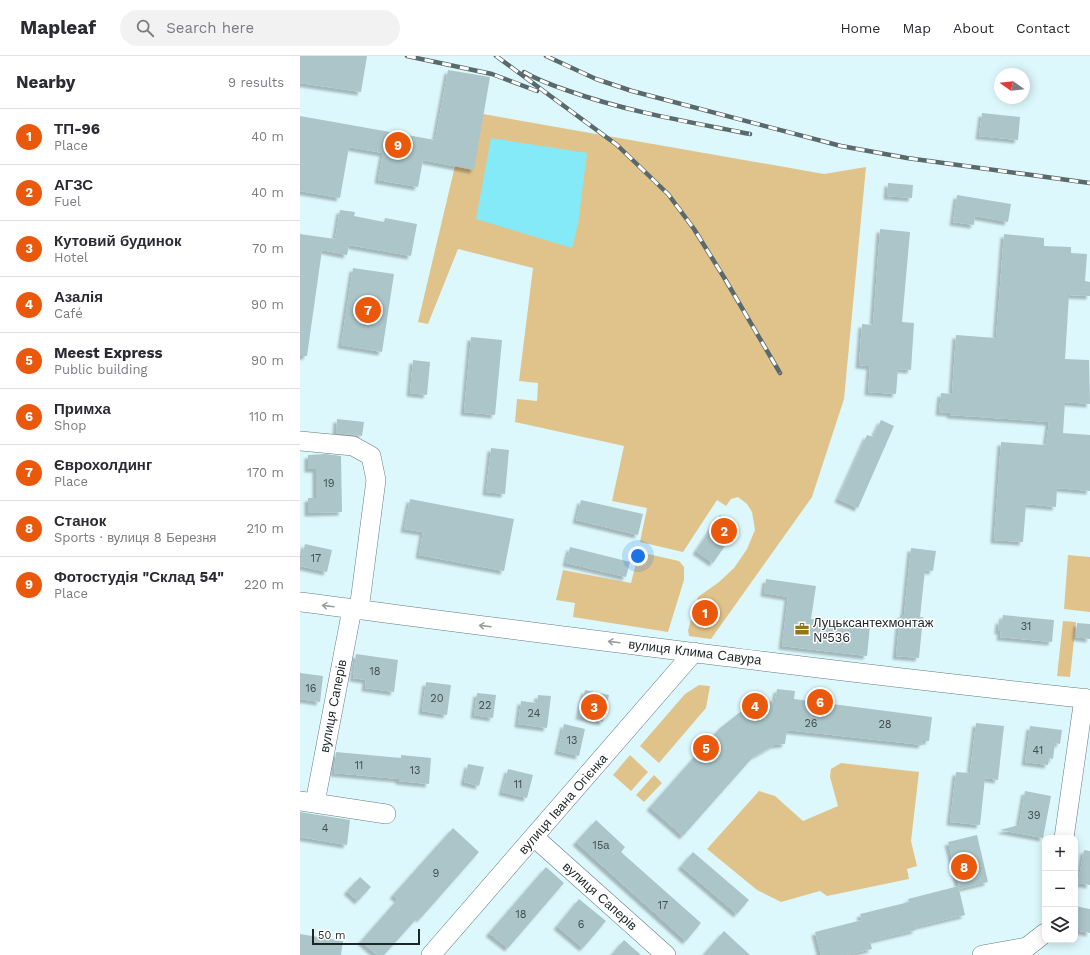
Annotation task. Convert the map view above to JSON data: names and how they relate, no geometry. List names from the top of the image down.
{
  "streets": {
    "street": ["вулиця Клима Савура", "вулиця Саперів", "вулиця Івана Огієнка"]
  },
  "crossings": [
    ["вулиця Клима Савура", "вулиця Саперів"],
    ["вулиця Клима Савура", "вулиця Івана Огієнка"],
    ["вулиця Саперів", "вулиця Івана Огієнка"]
  ],
  "one_way": ["вулиця Клима Савура"],
  "places": {
    "office": ["Луцьксантехмонтаж №536"]
  },
  "house_numbers": [
    "19",
    "17",
    "31",
    "18",
    "16",
    "20",
    "22",
    "24",
    "26",
    "28",
    "13",
    "41",
    "11",
    "13",
    "11",
    "39",
    "4",
    "15а",
    "9",
    "17",
    "18",
    "6"
  ],
  "scale_bar": "50 m",
  "north": "left",
  "page": {
    "header": "Mapleaf",
    "search": "Search here",
    "nav": [
      "Home",
      "Map",
      "About",
      "Contact"
    ],
    "heading": ["Nearby", "9 results"],
    "list": [
      {
        "mark": "1",
        "name": "ТП-96",
        "note": "Place",
        "value": "40 m"
      },
      {
        "mark": "2",
        "name": "АГЗС",
        "note": "Fuel",
        "value": "40 m"
      },
      {
        "mark": "3",
        "name": "Кутовий будинок",
        "note": "Hotel",
        "value": "70 m"
      },
      {
        "mark": "4",
        "name": "Азалія",
        "note": "Café",
        "value": "90 m"
      },
      {
        "mark": "5",
        "name": "Meest Express",
        "note": "Public building",
        "value": "90 m"
      },
      {
        "mark": "6",
        "name": "Примха",
        "note": "Shop",
        "value": "110 m"
      },
      {
        "mark": "7",
        "name": "Єврохолдинг",
        "note": "Place",
        "value": "170 m"
      },
      {
        "mark": "8",
        "name": "Станок",
        "note": "Sports · вулиця 8 Березня",
        "value": "210 m"
      },
      {
        "mark": "9",
        "name": "Фотостудія \"Склад 54\"",
        "note": "Place",
        "value": "220 m"
      }
    ],
    "pins": [
      "9",
      "7",
      "2",
      "1",
      "6",
      "4",
      "3",
      "5",
      "8"
    ],
    "map_buttons": ["+", "−"],
    "scale": "50 m"
  }
}
